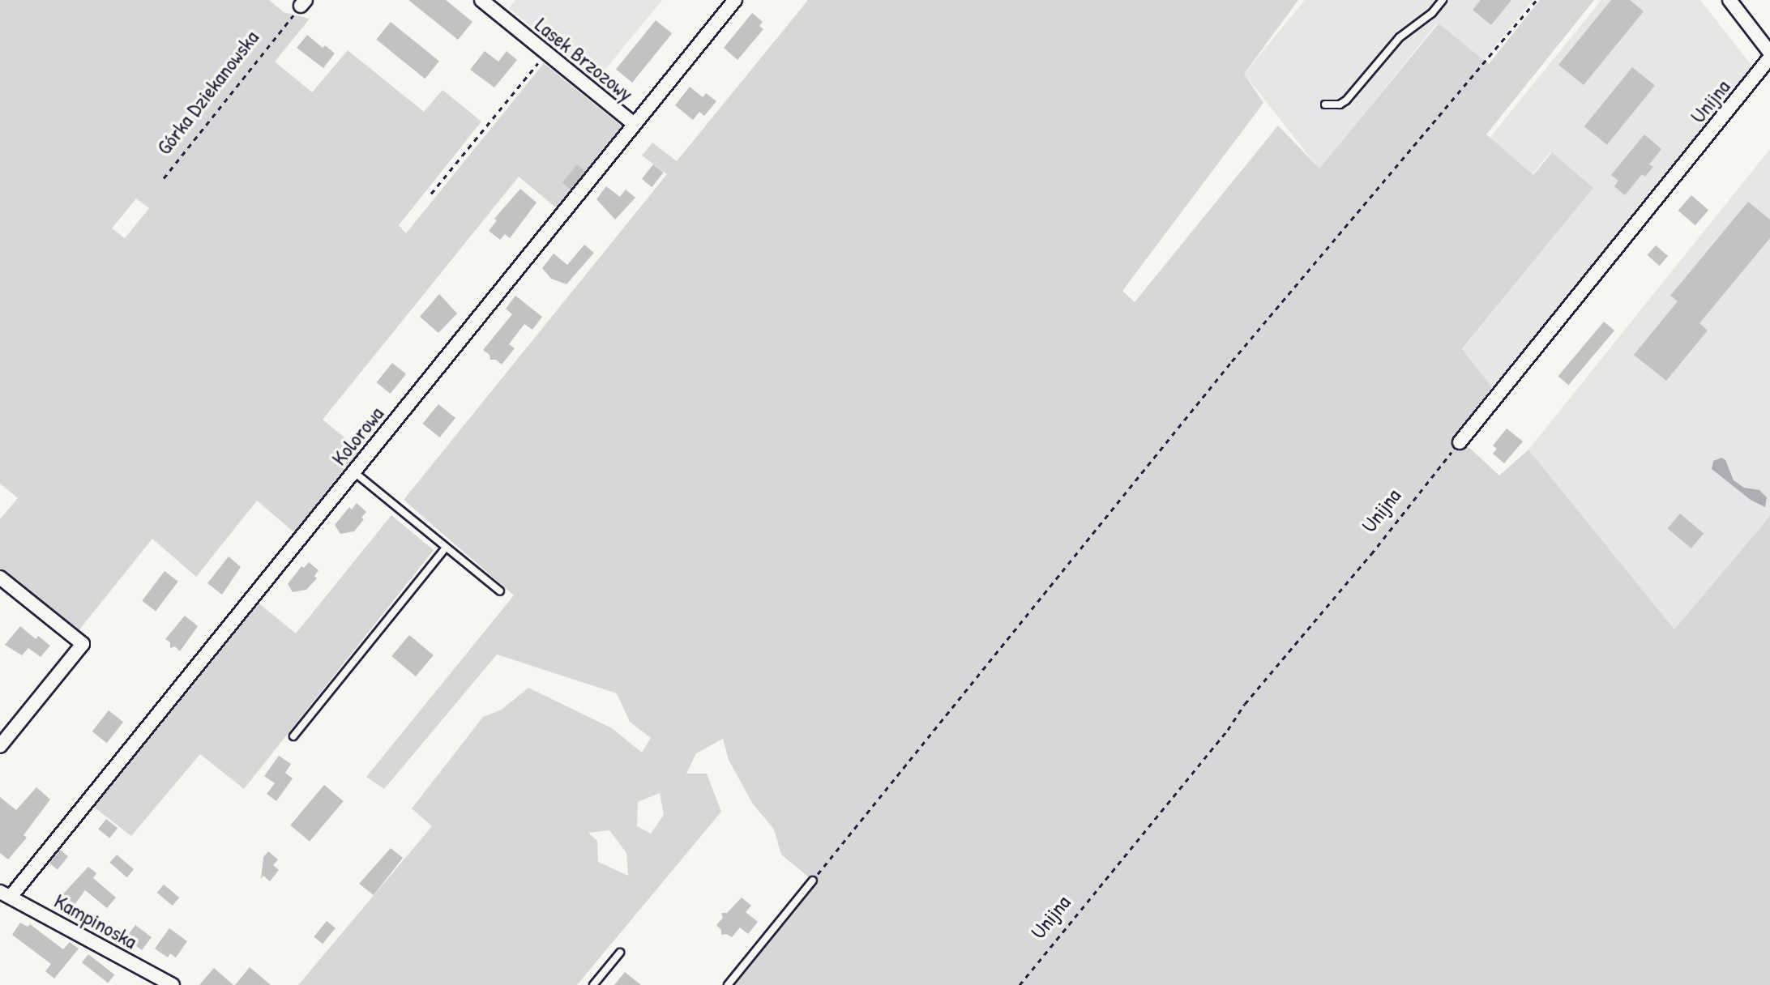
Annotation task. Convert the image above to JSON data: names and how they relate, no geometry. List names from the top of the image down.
{
  "streets": {
    "street": [
      "Lasek Brzozowy",
      "Unijna",
      "Kolorowa",
      "Kampinoska"
    ],
    "path": ["Górka Dziekanowska"]
  },
  "crossings": [
    ["Lasek Brzozowy", "Kolorowa"],
    ["Kolorowa", "Kampinoska"]
  ]
}
